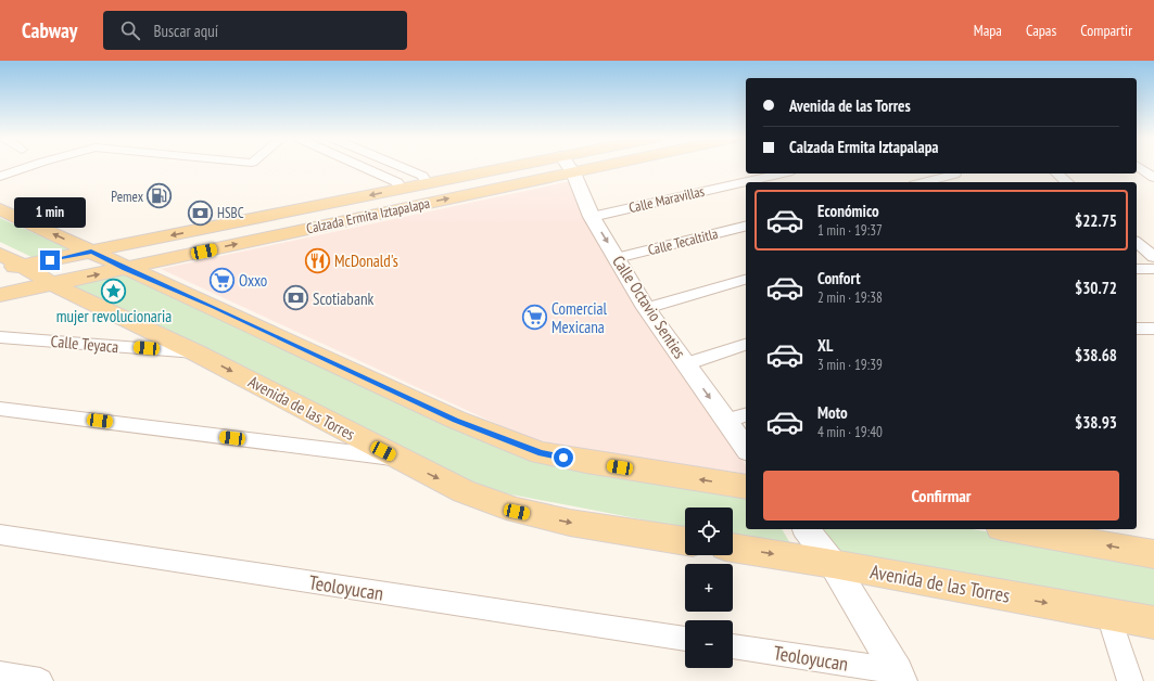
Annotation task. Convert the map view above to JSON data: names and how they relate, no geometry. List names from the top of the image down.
{
  "streets": {
    "main road": ["Calzada Ermita Iztapalapa", "Avenida de las Torres"],
    "street": [
      "Calle Maravillas",
      "Calle Tecaltitla",
      "Calle Octavio Senties",
      "Calle Teyaca",
      "Teoloyucan"
    ]
  },
  "crossings": [
    ["Calle Maravillas", "Calle Octavio Senties"],
    ["Calzada Ermita Iztapalapa", "Calle Octavio Senties"],
    ["Calzada Ermita Iztapalapa", "Avenida de las Torres"],
    ["Calle Tecaltitla", "Calle Octavio Senties"],
    ["Calle Teyaca", "Avenida de las Torres"]
  ],
  "one_way": ["Calle Octavio Senties"],
  "places": {
    "fuel station": ["Pemex"],
    "bank": ["HSBC", "Scotiabank"],
    "restaurant": ["McDonald's"],
    "supermarket": ["Oxxo", "Comercial Mexicana"],
    "place": ["mujer revolucionaria"]
  },
  "page": {
    "header": "Cabway",
    "search": "Buscar aquí",
    "nav": ["Mapa", "Capas", "Compartir"],
    "banner": ["Avenida de las Torres", "Calzada Ermita Iztapalapa"],
    "list": [
      {
        "name": "Económico",
        "note": "1 min · 19:37",
        "value": "$22.75"
      },
      {
        "name": "Confort",
        "note": "2 min · 19:38",
        "value": "$30.72"
      },
      {
        "name": "XL",
        "note": "3 min · 19:39",
        "value": "$38.68"
      },
      {
        "name": "Moto",
        "note": "4 min · 19:40",
        "value": "$38.93"
      }
    ],
    "bubble": "1 min",
    "buttons": "Confirmar",
    "map_buttons": ["+", "−"]
  }
}
